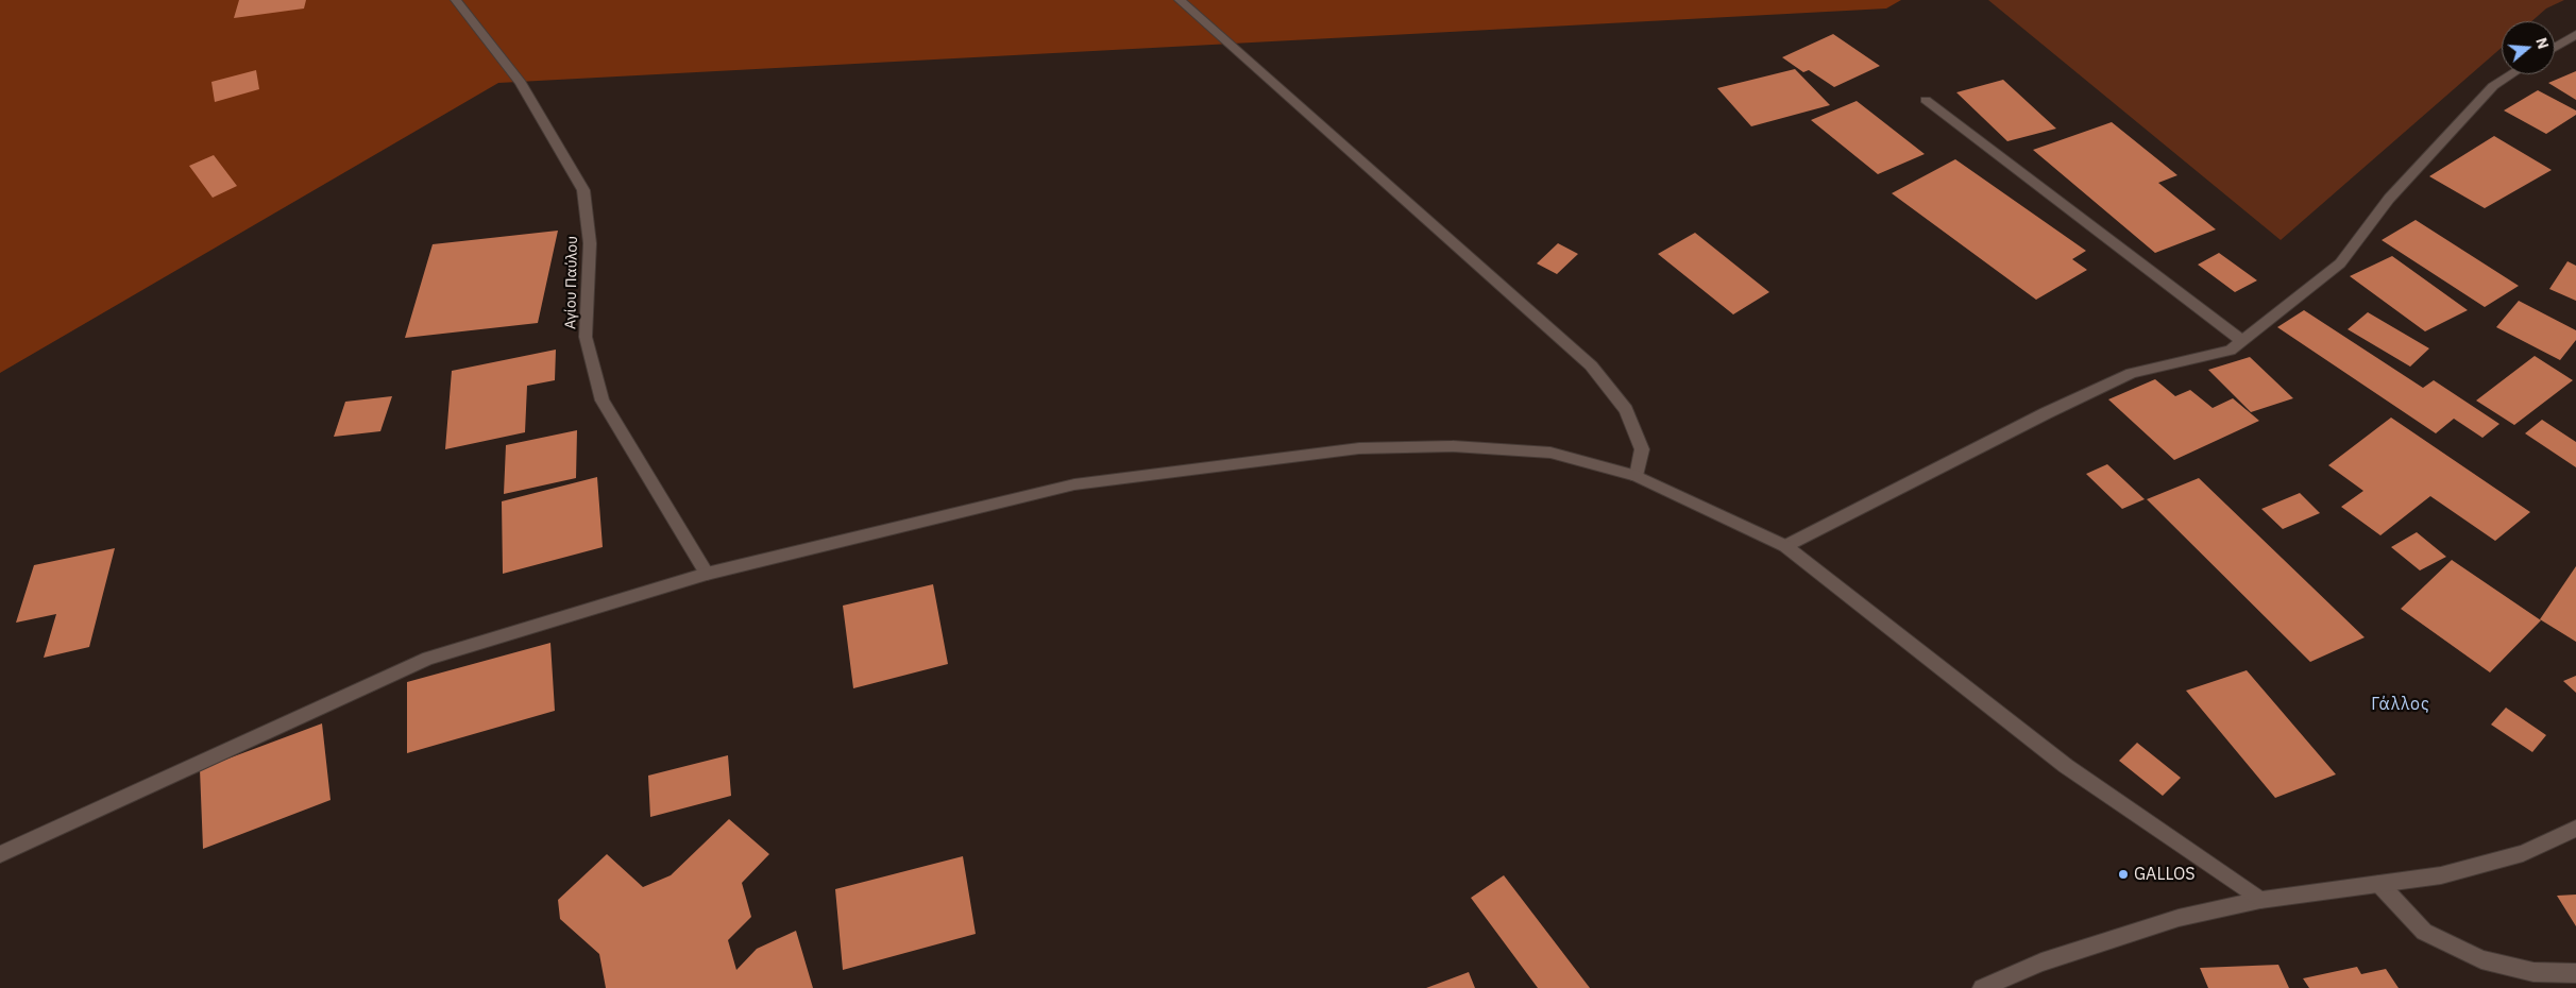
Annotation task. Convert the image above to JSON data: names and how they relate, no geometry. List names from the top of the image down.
{
  "streets": {
    "street": ["Αγίου Παύλου"]
  },
  "districts": ["Γάλλος"],
  "places": ["GALLOS"],
  "north": "right"
}
